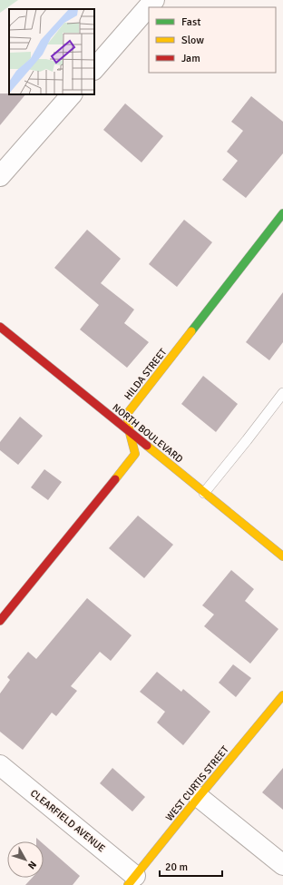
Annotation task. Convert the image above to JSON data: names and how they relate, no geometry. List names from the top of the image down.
{
  "streets": {
    "street": [
      "HILDA STREET",
      "NORTH BOULEVARD",
      "WEST CURTIS STREET",
      "CLEARFIELD AVENUE"
    ]
  },
  "crossings": [
    ["HILDA STREET", "NORTH BOULEVARD"],
    ["WEST CURTIS STREET", "CLEARFIELD AVENUE"]
  ],
  "legend": ["Fast", "Slow", "Jam"],
  "scale_bar": "20 m",
  "north": "bottom right"
}
